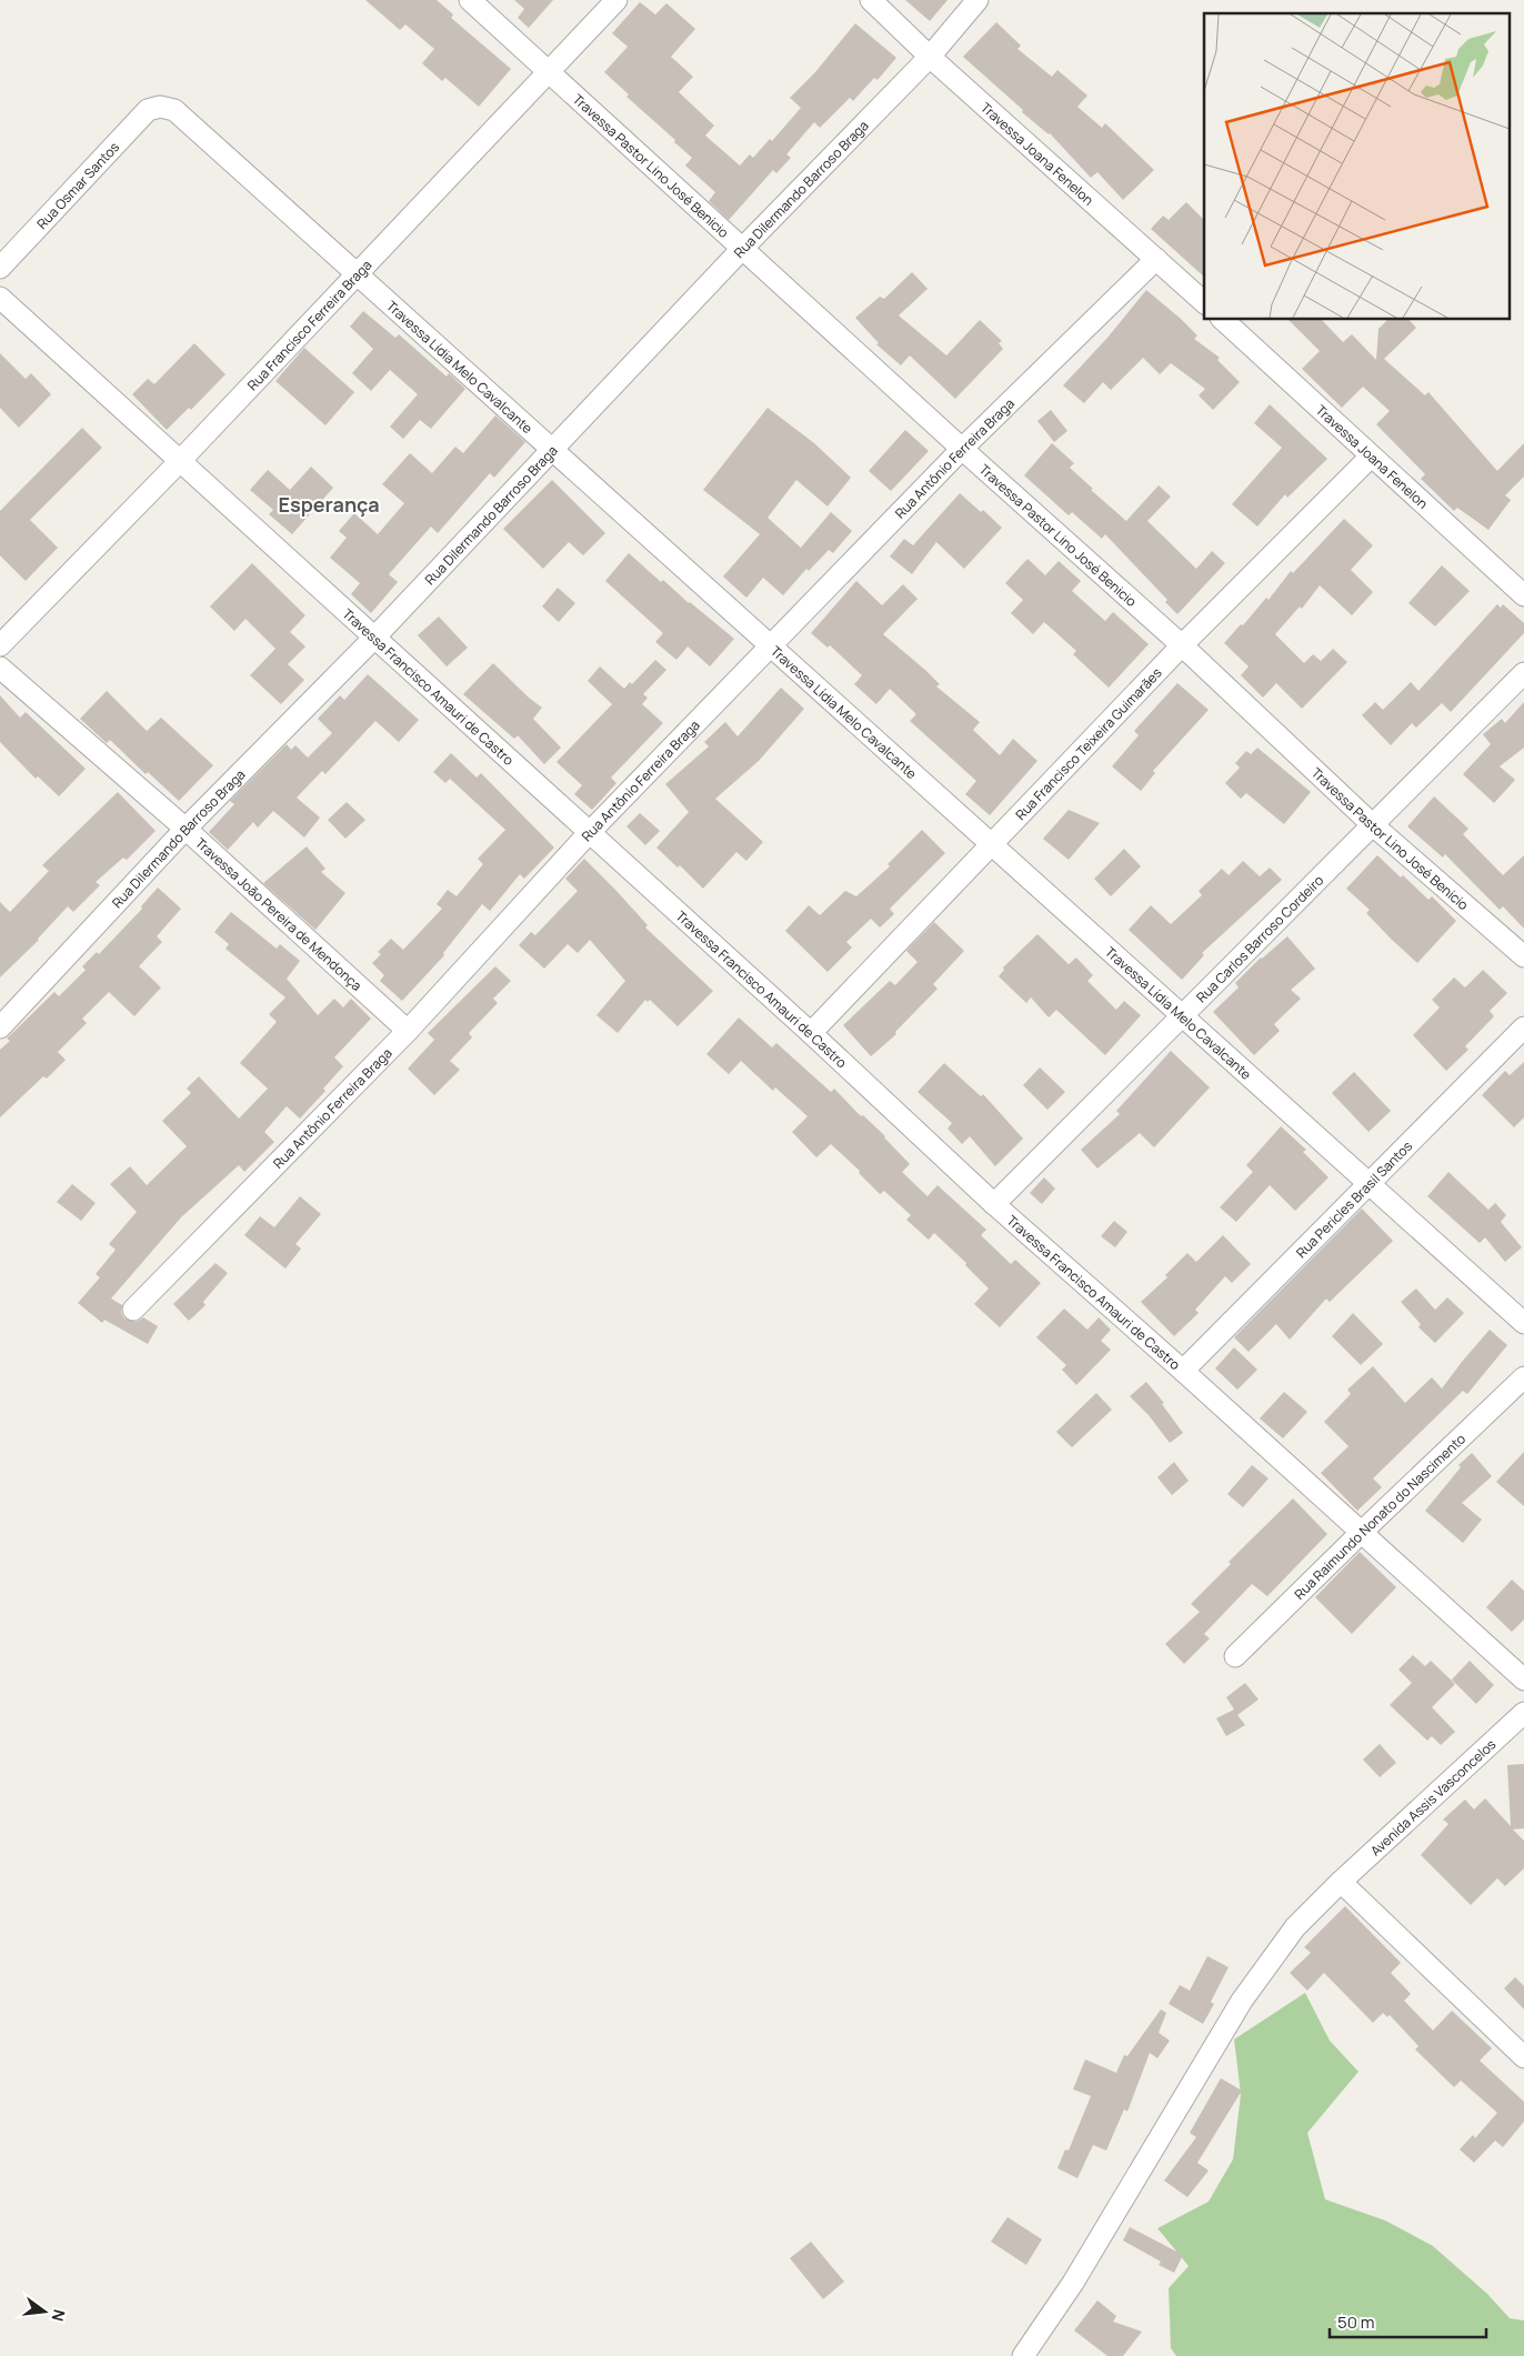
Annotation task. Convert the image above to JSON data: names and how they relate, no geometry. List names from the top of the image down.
{
  "streets": {
    "street": [
      "Travessa Joana Fenelon",
      "Travessa Pastor Lino José Benicio",
      "Rua Osmar Santos",
      "Rua Dilermando Barroso Braga",
      "Rua Francisco Ferreira Braga",
      "Travessa Lídia Melo Cavalcante",
      "Rua Antônio Ferreira Braga",
      "Travessa Francisco Amauri de Castro",
      "Rua Francisco Teixeira Guimarães",
      "Travessa João Pereira de Mendonça",
      "Rua Carlos Barroso Cordeiro",
      "Rua Pericles Brasil Santos",
      "Rua Raimundo Nonato do Nascimento",
      "Avenida Assis Vasconcelos"
    ]
  },
  "crossings": [
    ["Travessa Joana Fenelon", "Rua Dilermando Barroso Braga"],
    ["Travessa Joana Fenelon", "Rua Antônio Ferreira Braga"],
    ["Travessa Joana Fenelon", "Rua Francisco Teixeira Guimarães"],
    ["Travessa Pastor Lino José Benicio", "Rua Dilermando Barroso Braga"],
    ["Travessa Pastor Lino José Benicio", "Rua Francisco Ferreira Braga"],
    ["Travessa Pastor Lino José Benicio", "Rua Antônio Ferreira Braga"],
    ["Travessa Pastor Lino José Benicio", "Rua Francisco Teixeira Guimarães"],
    ["Travessa Pastor Lino José Benicio", "Rua Carlos Barroso Cordeiro"],
    ["Rua Osmar Santos", "Travessa Lídia Melo Cavalcante"],
    ["Rua Dilermando Barroso Braga", "Travessa Lídia Melo Cavalcante"],
    ["Rua Dilermando Barroso Braga", "Travessa Francisco Amauri de Castro"],
    ["Rua Dilermando Barroso Braga", "Travessa João Pereira de Mendonça"],
    ["Rua Francisco Ferreira Braga", "Travessa Lídia Melo Cavalcante"],
    ["Rua Francisco Ferreira Braga", "Travessa Francisco Amauri de Castro"],
    ["Travessa Lídia Melo Cavalcante", "Rua Antônio Ferreira Braga"],
    ["Travessa Lídia Melo Cavalcante", "Rua Francisco Teixeira Guimarães"],
    ["Travessa Lídia Melo Cavalcante", "Rua Carlos Barroso Cordeiro"],
    ["Travessa Lídia Melo Cavalcante", "Rua Pericles Brasil Santos"],
    ["Rua Antônio Ferreira Braga", "Travessa Francisco Amauri de Castro"],
    ["Rua Antônio Ferreira Braga", "Travessa João Pereira de Mendonça"],
    ["Travessa Francisco Amauri de Castro", "Rua Francisco Teixeira Guimarães"],
    ["Travessa Francisco Amauri de Castro", "Rua Carlos Barroso Cordeiro"],
    ["Travessa Francisco Amauri de Castro", "Rua Pericles Brasil Santos"],
    ["Travessa Francisco Amauri de Castro", "Rua Raimundo Nonato do Nascimento"]
  ],
  "districts": ["Esperança"],
  "scale_bar": "50 m",
  "north": "right"
}
